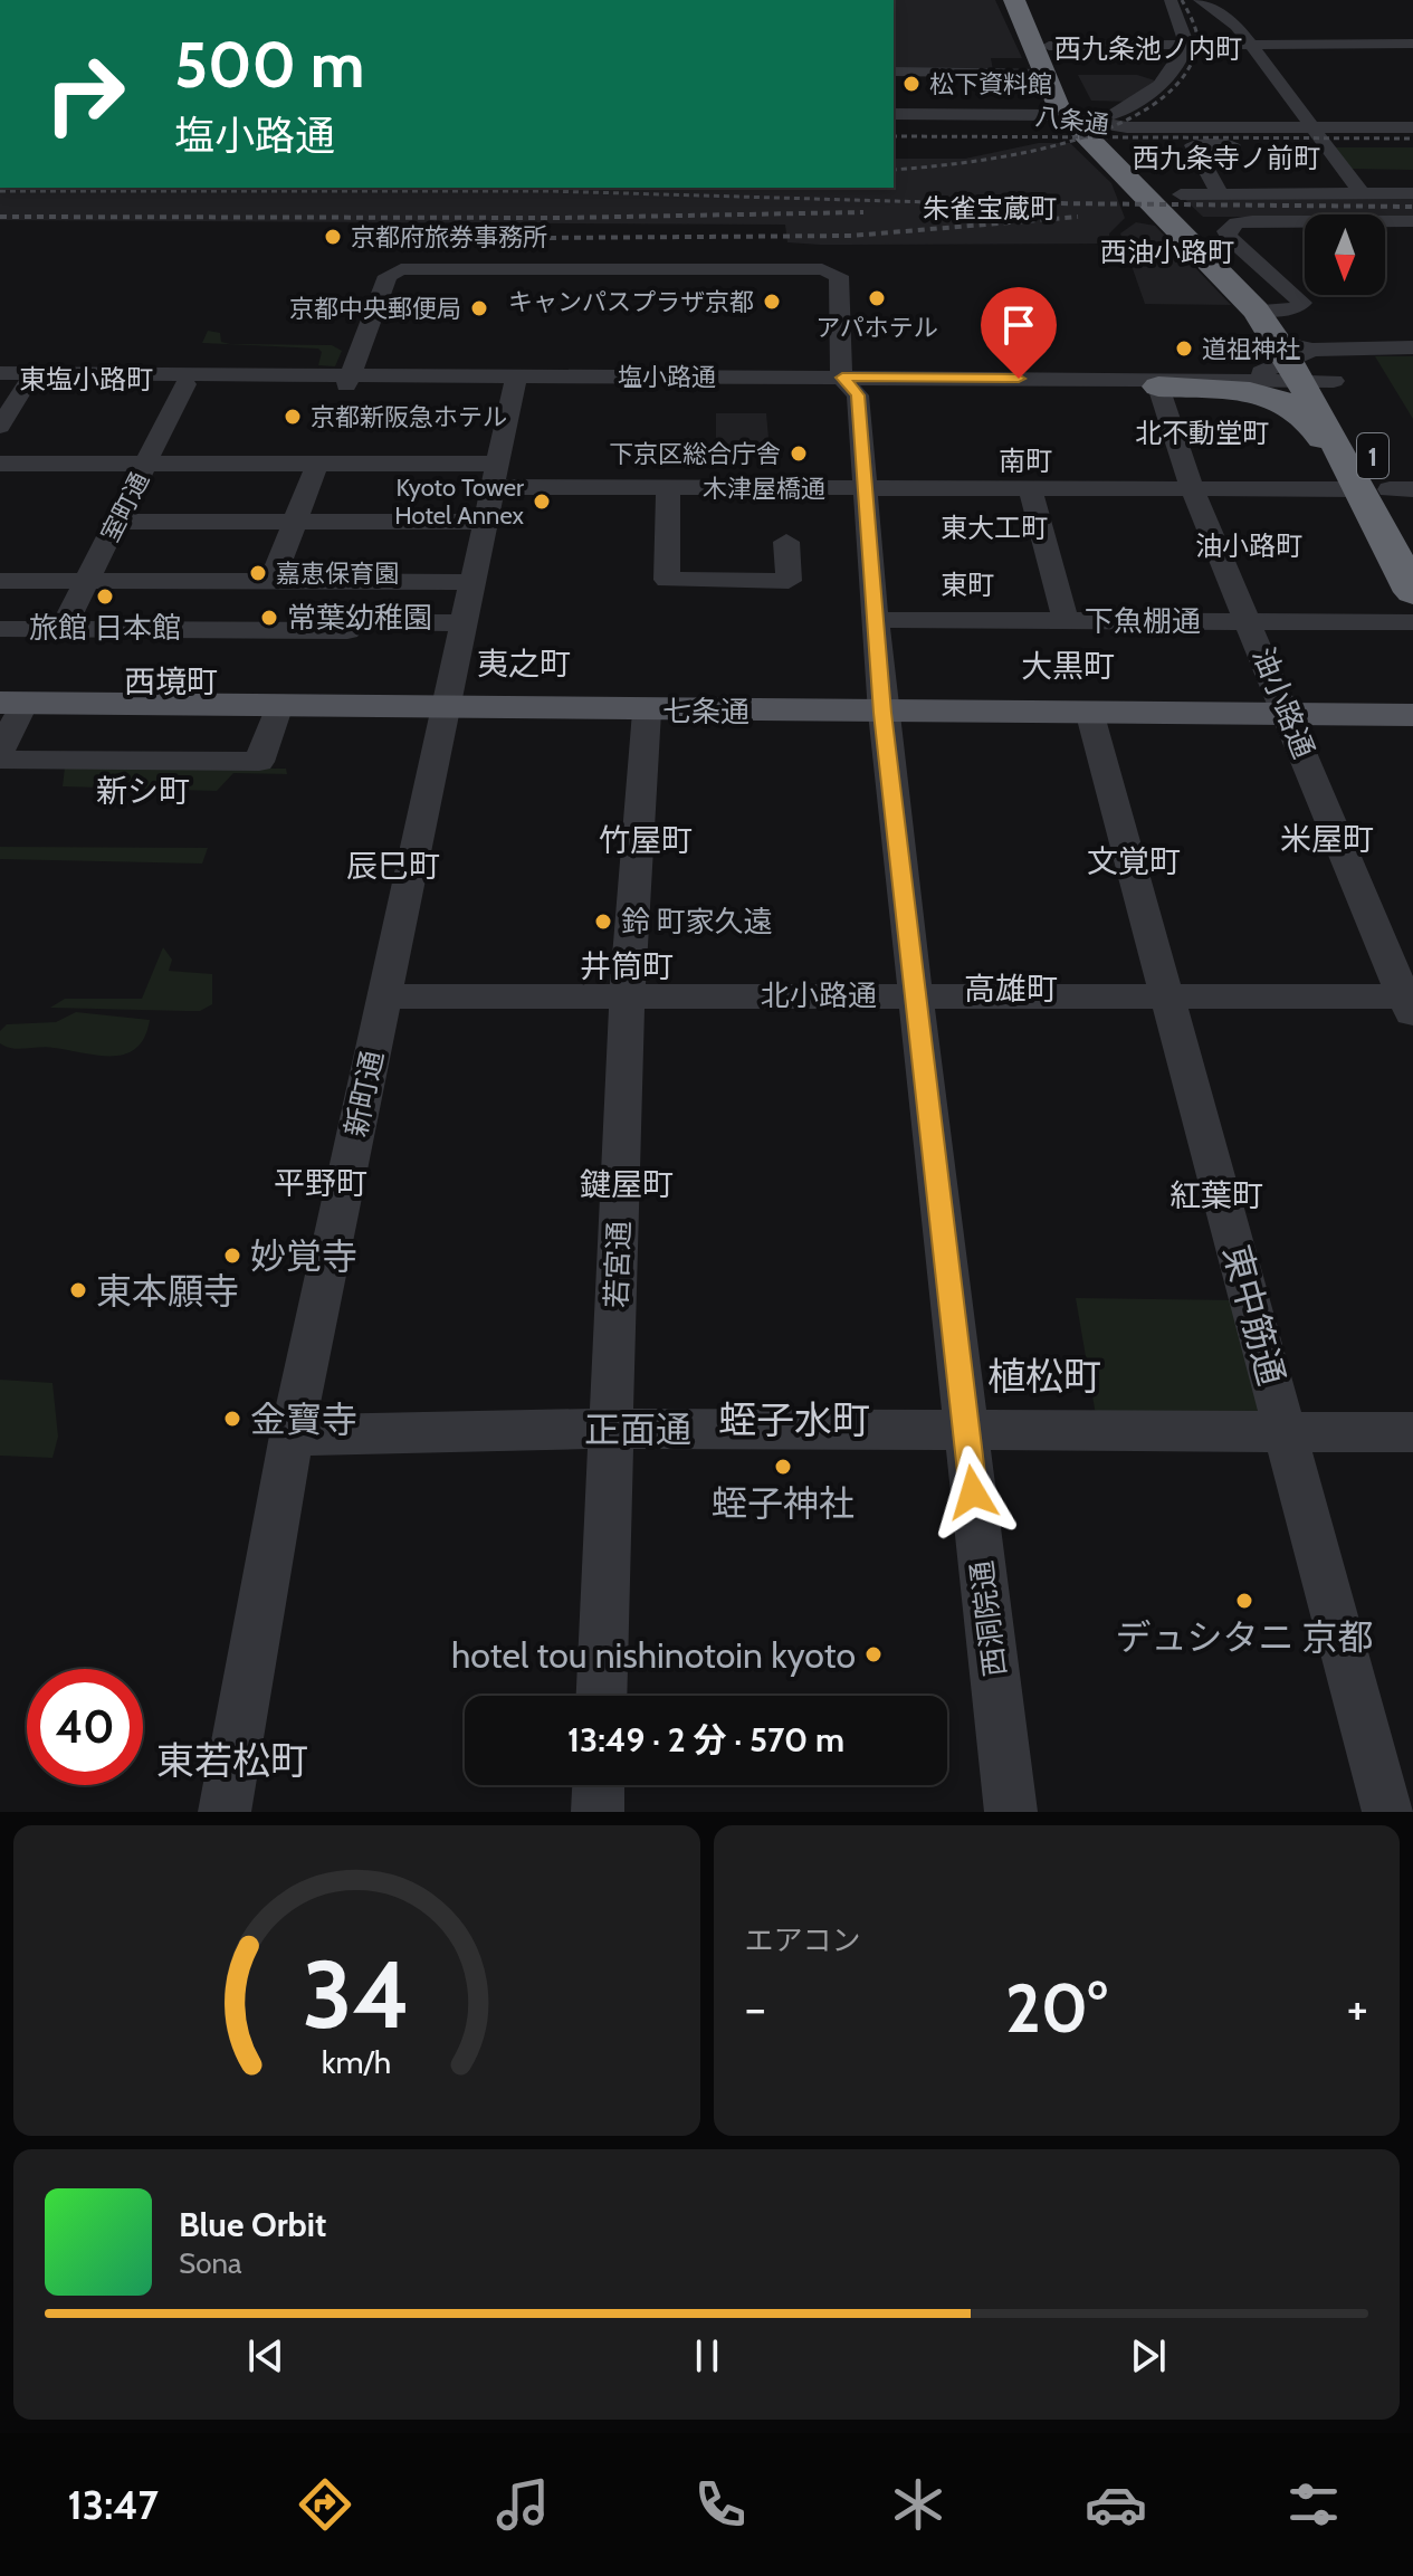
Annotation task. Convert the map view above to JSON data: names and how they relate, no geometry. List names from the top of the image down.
{
  "streets": {
    "highway": ["1"],
    "main road": ["七条通"],
    "street": [
      "八条通",
      "塩小路通",
      "木津屋橋通",
      "室町通",
      "下魚棚通",
      "油小路通",
      "北小路通",
      "新町通",
      "若宮通",
      "東中筋通",
      "正面通",
      "西洞院通"
    ]
  },
  "crossings": [
    ["八条通", "1"],
    ["塩小路通", "1"],
    ["塩小路通", "室町通"],
    ["塩小路通", "油小路通"],
    ["塩小路通", "新町通"],
    ["塩小路通", "西洞院通"],
    ["1", "木津屋橋通"],
    ["1", "油小路通"],
    ["木津屋橋通", "室町通"],
    ["木津屋橋通", "油小路通"],
    ["木津屋橋通", "新町通"],
    ["木津屋橋通", "西洞院通"],
    ["下魚棚通", "油小路通"],
    ["下魚棚通", "西洞院通"],
    ["油小路通", "七条通"],
    ["油小路通", "北小路通"],
    ["七条通", "新町通"],
    ["七条通", "若宮通"],
    ["七条通", "東中筋通"],
    ["七条通", "西洞院通"],
    ["北小路通", "新町通"],
    ["北小路通", "若宮通"],
    ["北小路通", "東中筋通"],
    ["北小路通", "西洞院通"],
    ["新町通", "正面通"],
    ["若宮通", "正面通"],
    ["東中筋通", "正面通"],
    ["正面通", "西洞院通"]
  ],
  "districts": [
    "西九条池ノ内町",
    "西九条寺ノ前町",
    "朱雀宝蔵町",
    "西油小路町",
    "東塩小路町",
    "北不動堂町",
    "南町",
    "東大工町",
    "油小路町",
    "東町",
    "夷之町",
    "大黒町",
    "西境町",
    "新シ町",
    "米屋町",
    "竹屋町",
    "文覚町",
    "辰巳町",
    "井筒町",
    "高雄町",
    "平野町",
    "鍵屋町",
    "紅葉町",
    "植松町",
    "蛭子水町",
    "東若松町"
  ],
  "places": [
    "松下資料館",
    "京都府旅券事務所",
    "アパホテル",
    "キャンパスプラザ京都",
    "京都中央郵便局",
    "道祖神社",
    "京都新阪急ホテル",
    "下京区総合庁舎",
    "Kyoto Tower Hotel Annex",
    "嘉恵保育園",
    "旅館 日本館",
    "常葉幼稚園",
    "鈴 町家久遠",
    "妙覚寺",
    "東本願寺",
    "金寶寺",
    "蛭子神社",
    "デュシタニ 京都",
    "hotel tou nishinotoin kyoto"
  ],
  "north": "bottom",
  "page": {
    "turn": ["500 m", "塩小路通"],
    "limit": "40",
    "trip": "13:49 · 2 分 · 570 m",
    "tile": "エアコン",
    "heat": ["−", "20°", "+"],
    "song": ["Blue Orbit", "Sona"],
    "tabs": "13:47",
    "gauge": ["34", "km/h"]
  }
}
